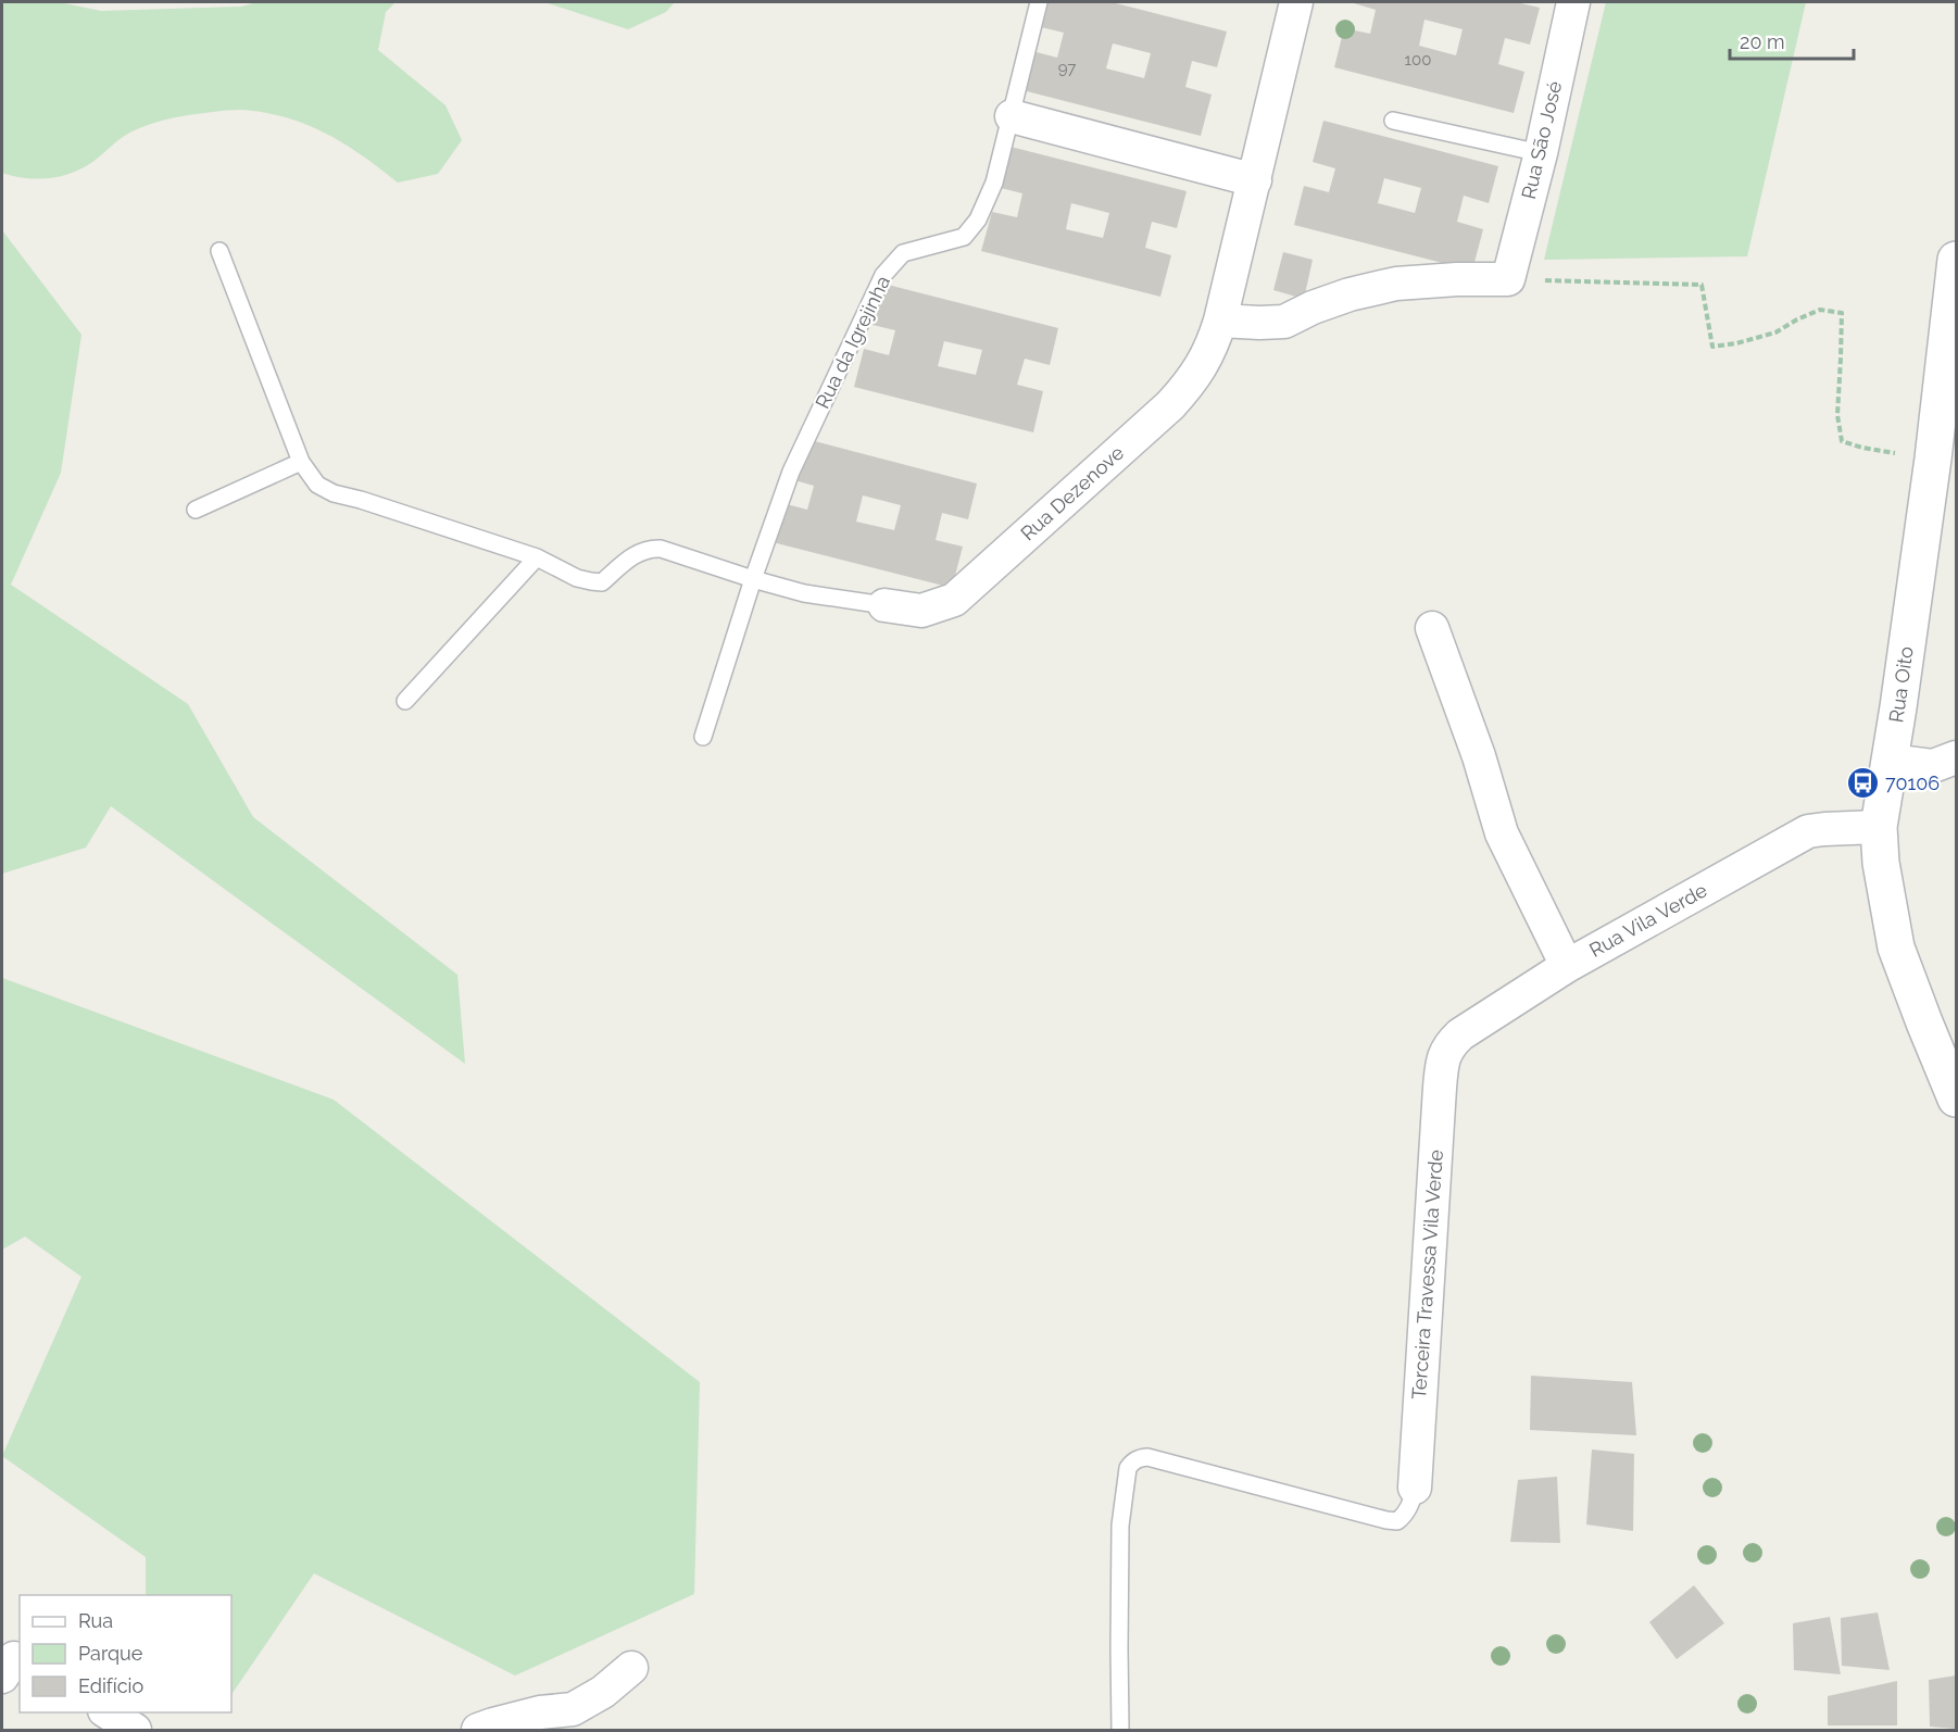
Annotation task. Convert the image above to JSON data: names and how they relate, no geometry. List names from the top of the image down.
{
  "streets": {
    "street": [
      "Rua São José",
      "Rua Dezenove",
      "Rua Oito",
      "Rua Vila Verde",
      "Terceira Travessa Vila Verde"
    ],
    "lane": ["Rua da Igrejinha"]
  },
  "crossings": [
    ["Rua Oito", "Rua Vila Verde"],
    ["Rua Vila Verde", "Terceira Travessa Vila Verde"]
  ],
  "places": {
    "bus stop": ["70106"]
  },
  "house_numbers": ["100", "97"],
  "legend": ["Rua", "Parque", "Edifício"],
  "scale_bar": "20 m"
}
